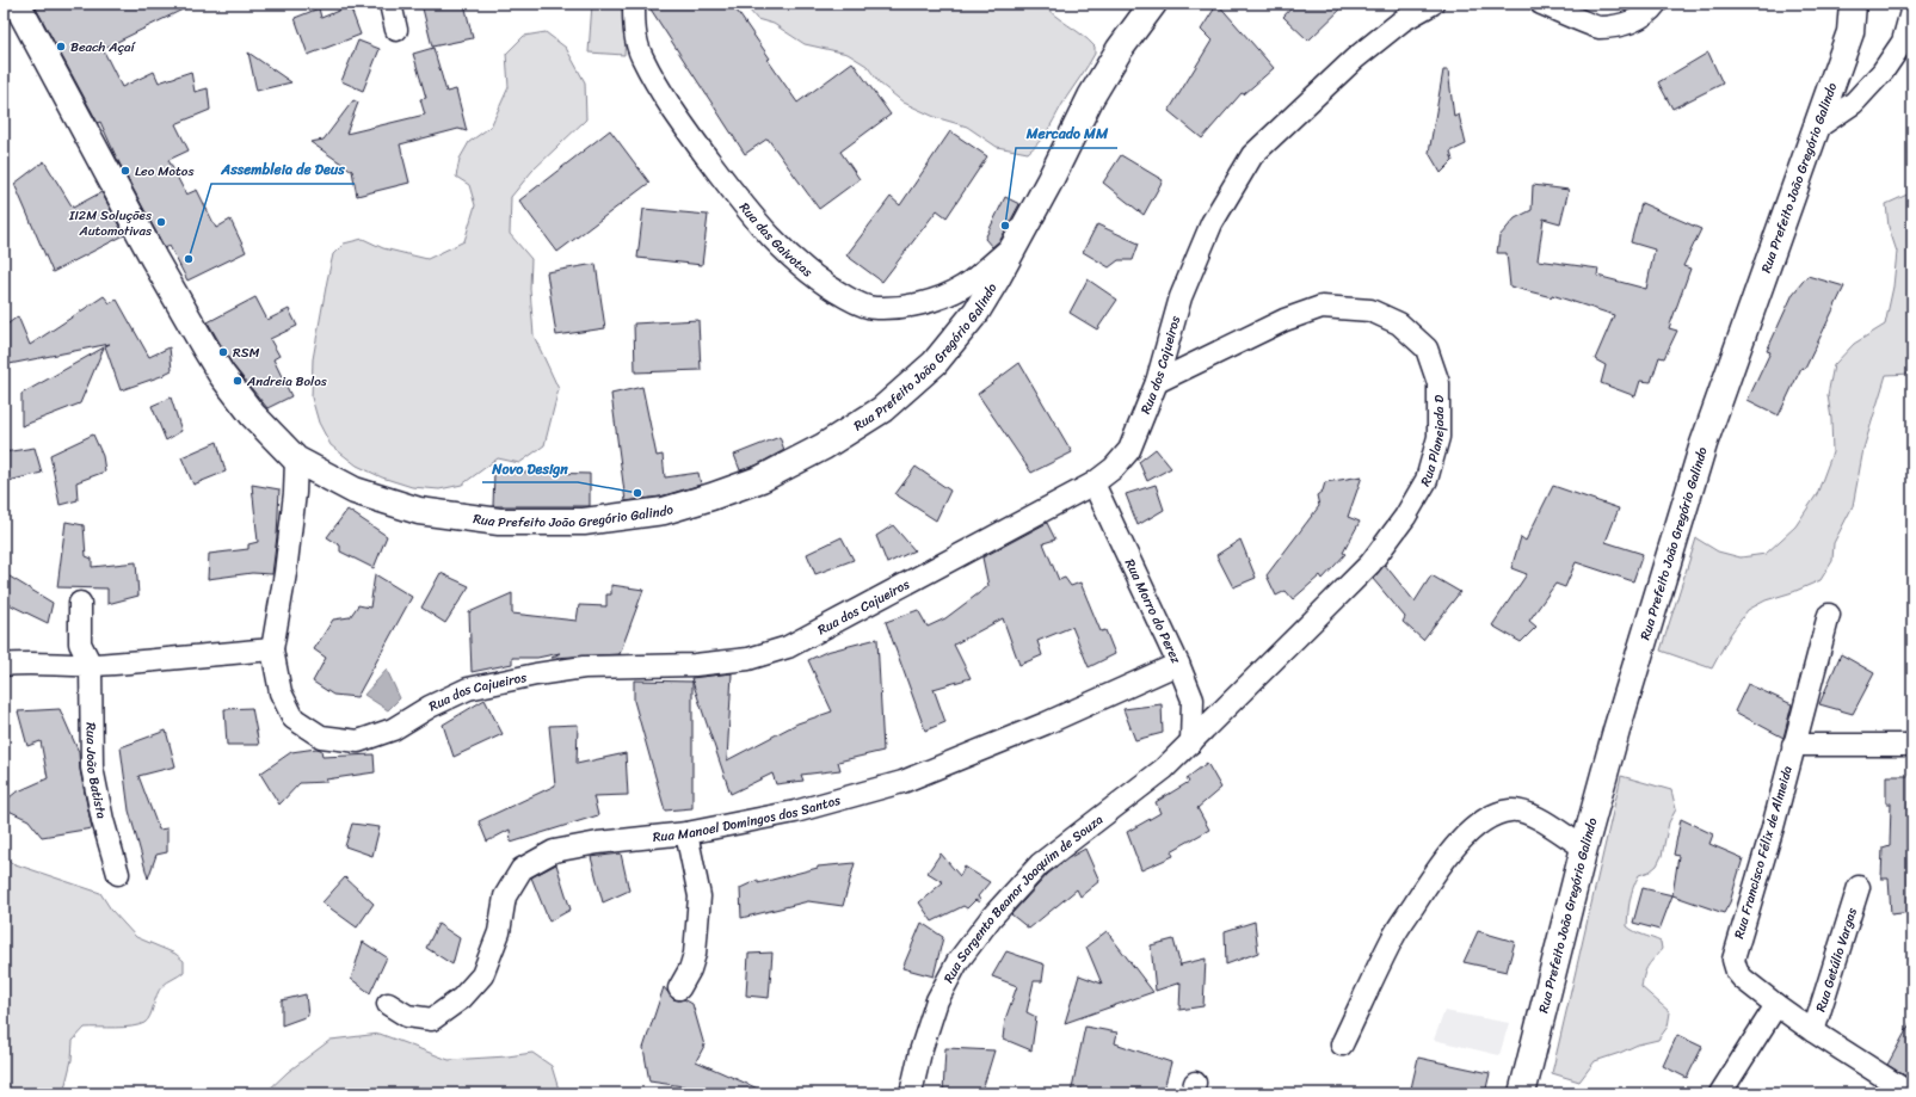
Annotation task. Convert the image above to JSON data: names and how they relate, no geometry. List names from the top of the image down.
{
  "streets": {
    "main road": ["Rua Prefeito João Gregório Galindo"],
    "street": [
      "Rua das Gaivotas",
      "Rua dos Cajueiros",
      "Rua Planejada D",
      "Rua Morro do Perez",
      "Rua João Batista",
      "Rua Manoel Domingos dos Santos",
      "Rua Francisco Félix de Almeida",
      "Rua Sargento Beanor Joaquim de Souza",
      "Rua Getúlio Vargas"
    ]
  },
  "crossings": [
    ["Rua Prefeito João Gregório Galindo", "Rua das Gaivotas"],
    ["Rua Prefeito João Gregório Galindo", "Rua dos Cajueiros"],
    ["Rua dos Cajueiros", "Rua Planejada D"],
    ["Rua dos Cajueiros", "Rua Morro do Perez"],
    ["Rua Planejada D", "Rua Morro do Perez"],
    ["Rua Planejada D", "Rua Sargento Beanor Joaquim de Souza"],
    ["Rua Morro do Perez", "Rua Manoel Domingos dos Santos"],
    ["Rua Morro do Perez", "Rua Sargento Beanor Joaquim de Souza"]
  ],
  "places": [
    "Beach Açaí",
    "Leo Motos",
    "II2M Soluções Automotivas",
    "Mercado MM",
    "Assembleia de Deus",
    "RSM",
    "Andreia Bolos",
    "Novo Design"
  ]
}
